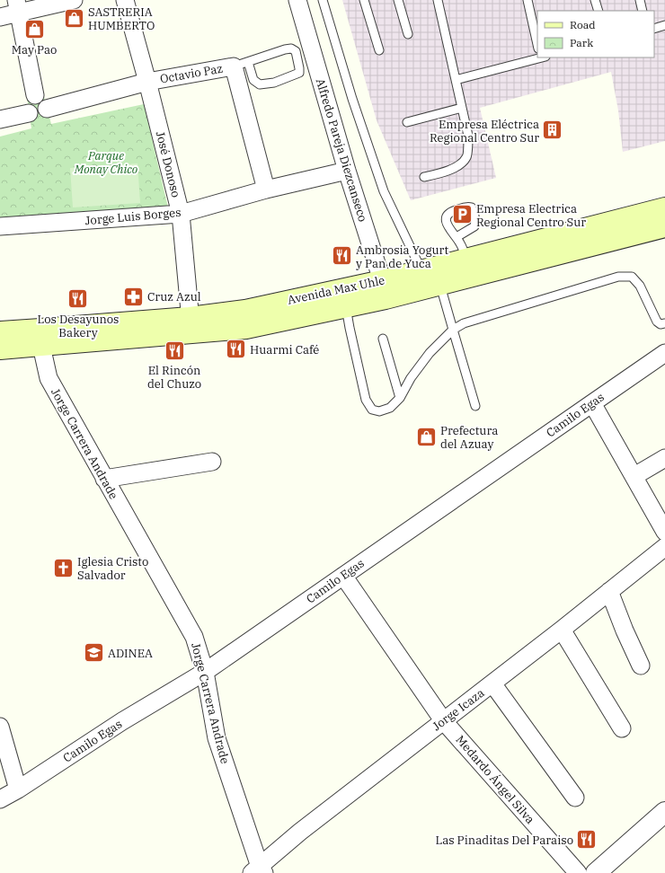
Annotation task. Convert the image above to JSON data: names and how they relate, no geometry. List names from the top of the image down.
{
  "streets": {
    "main road": ["Avenida Max Uhle"],
    "street": [
      "Octavio Paz",
      "Alfredo Pareja Diezcanseco",
      "José Donoso",
      "Jorge Luis Borges",
      "Camilo Egas",
      "Jorge Carrera Andrade",
      "Jorge Icaza",
      "Medardo Ángel Silva"
    ]
  },
  "crossings": [
    ["Octavio Paz", "José Donoso"],
    ["Octavio Paz", "Jorge Luis Borges"],
    ["Alfredo Pareja Diezcanseco", "Jorge Luis Borges"],
    ["Alfredo Pareja Diezcanseco", "Avenida Max Uhle"],
    ["José Donoso", "Jorge Luis Borges"],
    ["José Donoso", "Avenida Max Uhle"],
    ["Avenida Max Uhle", "Jorge Carrera Andrade"],
    ["Camilo Egas", "Jorge Carrera Andrade"],
    ["Camilo Egas", "Medardo Ángel Silva"],
    ["Jorge Carrera Andrade", "Jorge Icaza"],
    ["Jorge Icaza", "Medardo Ángel Silva"]
  ],
  "parks": ["Parque Monay Chico"],
  "places": {
    "shop": ["SASTRERIA HUMBERTO", "May Pao", "Prefectura del Azuay"],
    "building": ["Empresa Eléctrica Regional Centro Sur"],
    "parking": ["Empresa Electrica Regional Centro Sur"],
    "restaurant": [
      "Ambrosia Yogurt y Pan de Yuca",
      "Los Desayunos Bakery",
      "Huarmi Café",
      "El Rincón del Chuzo",
      "Las Pinaditas Del Paraiso"
    ],
    "pharmacy": ["Cruz Azul"],
    "church": ["Iglesia Cristo Salvador"],
    "school or university": ["ADINEA"]
  },
  "legend": ["Road", "Park"]
}
